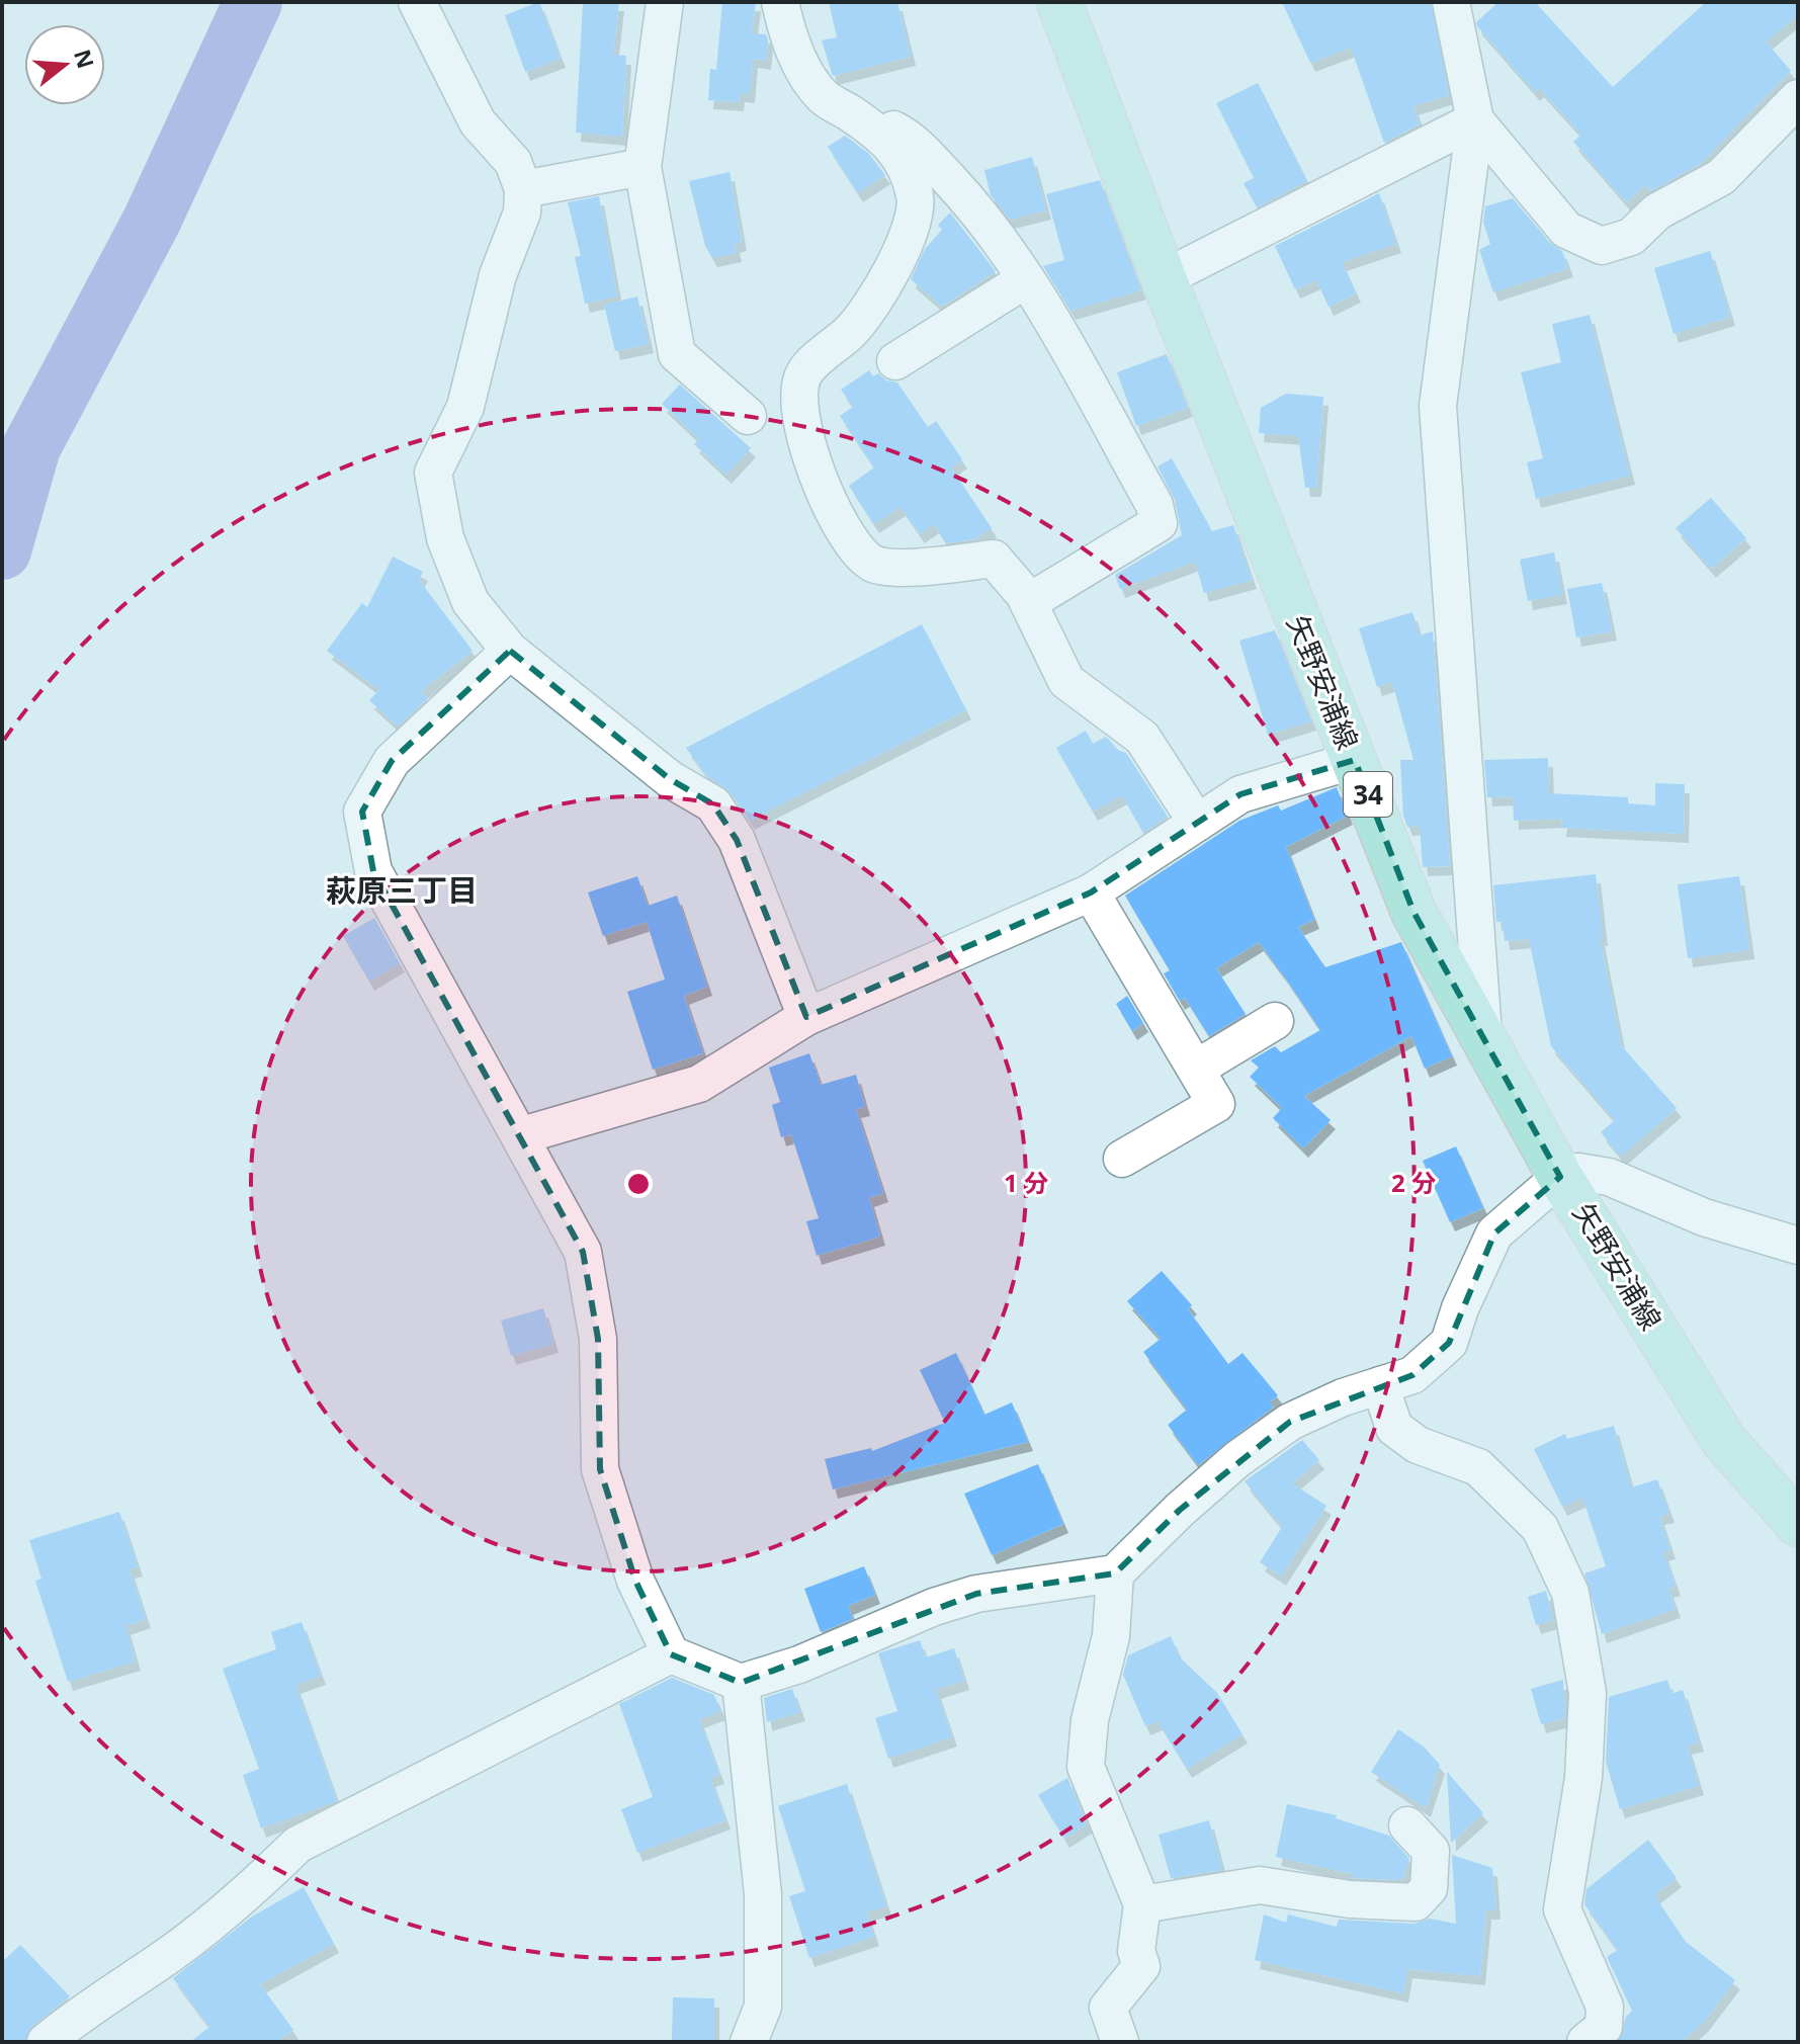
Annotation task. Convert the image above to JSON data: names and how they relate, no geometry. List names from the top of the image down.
{
  "streets": {
    "main road": ["矢野安浦線", "34"]
  },
  "districts": ["萩原三丁目"],
  "north": "right",
  "rings": ["1 分", "2 分"]
}
